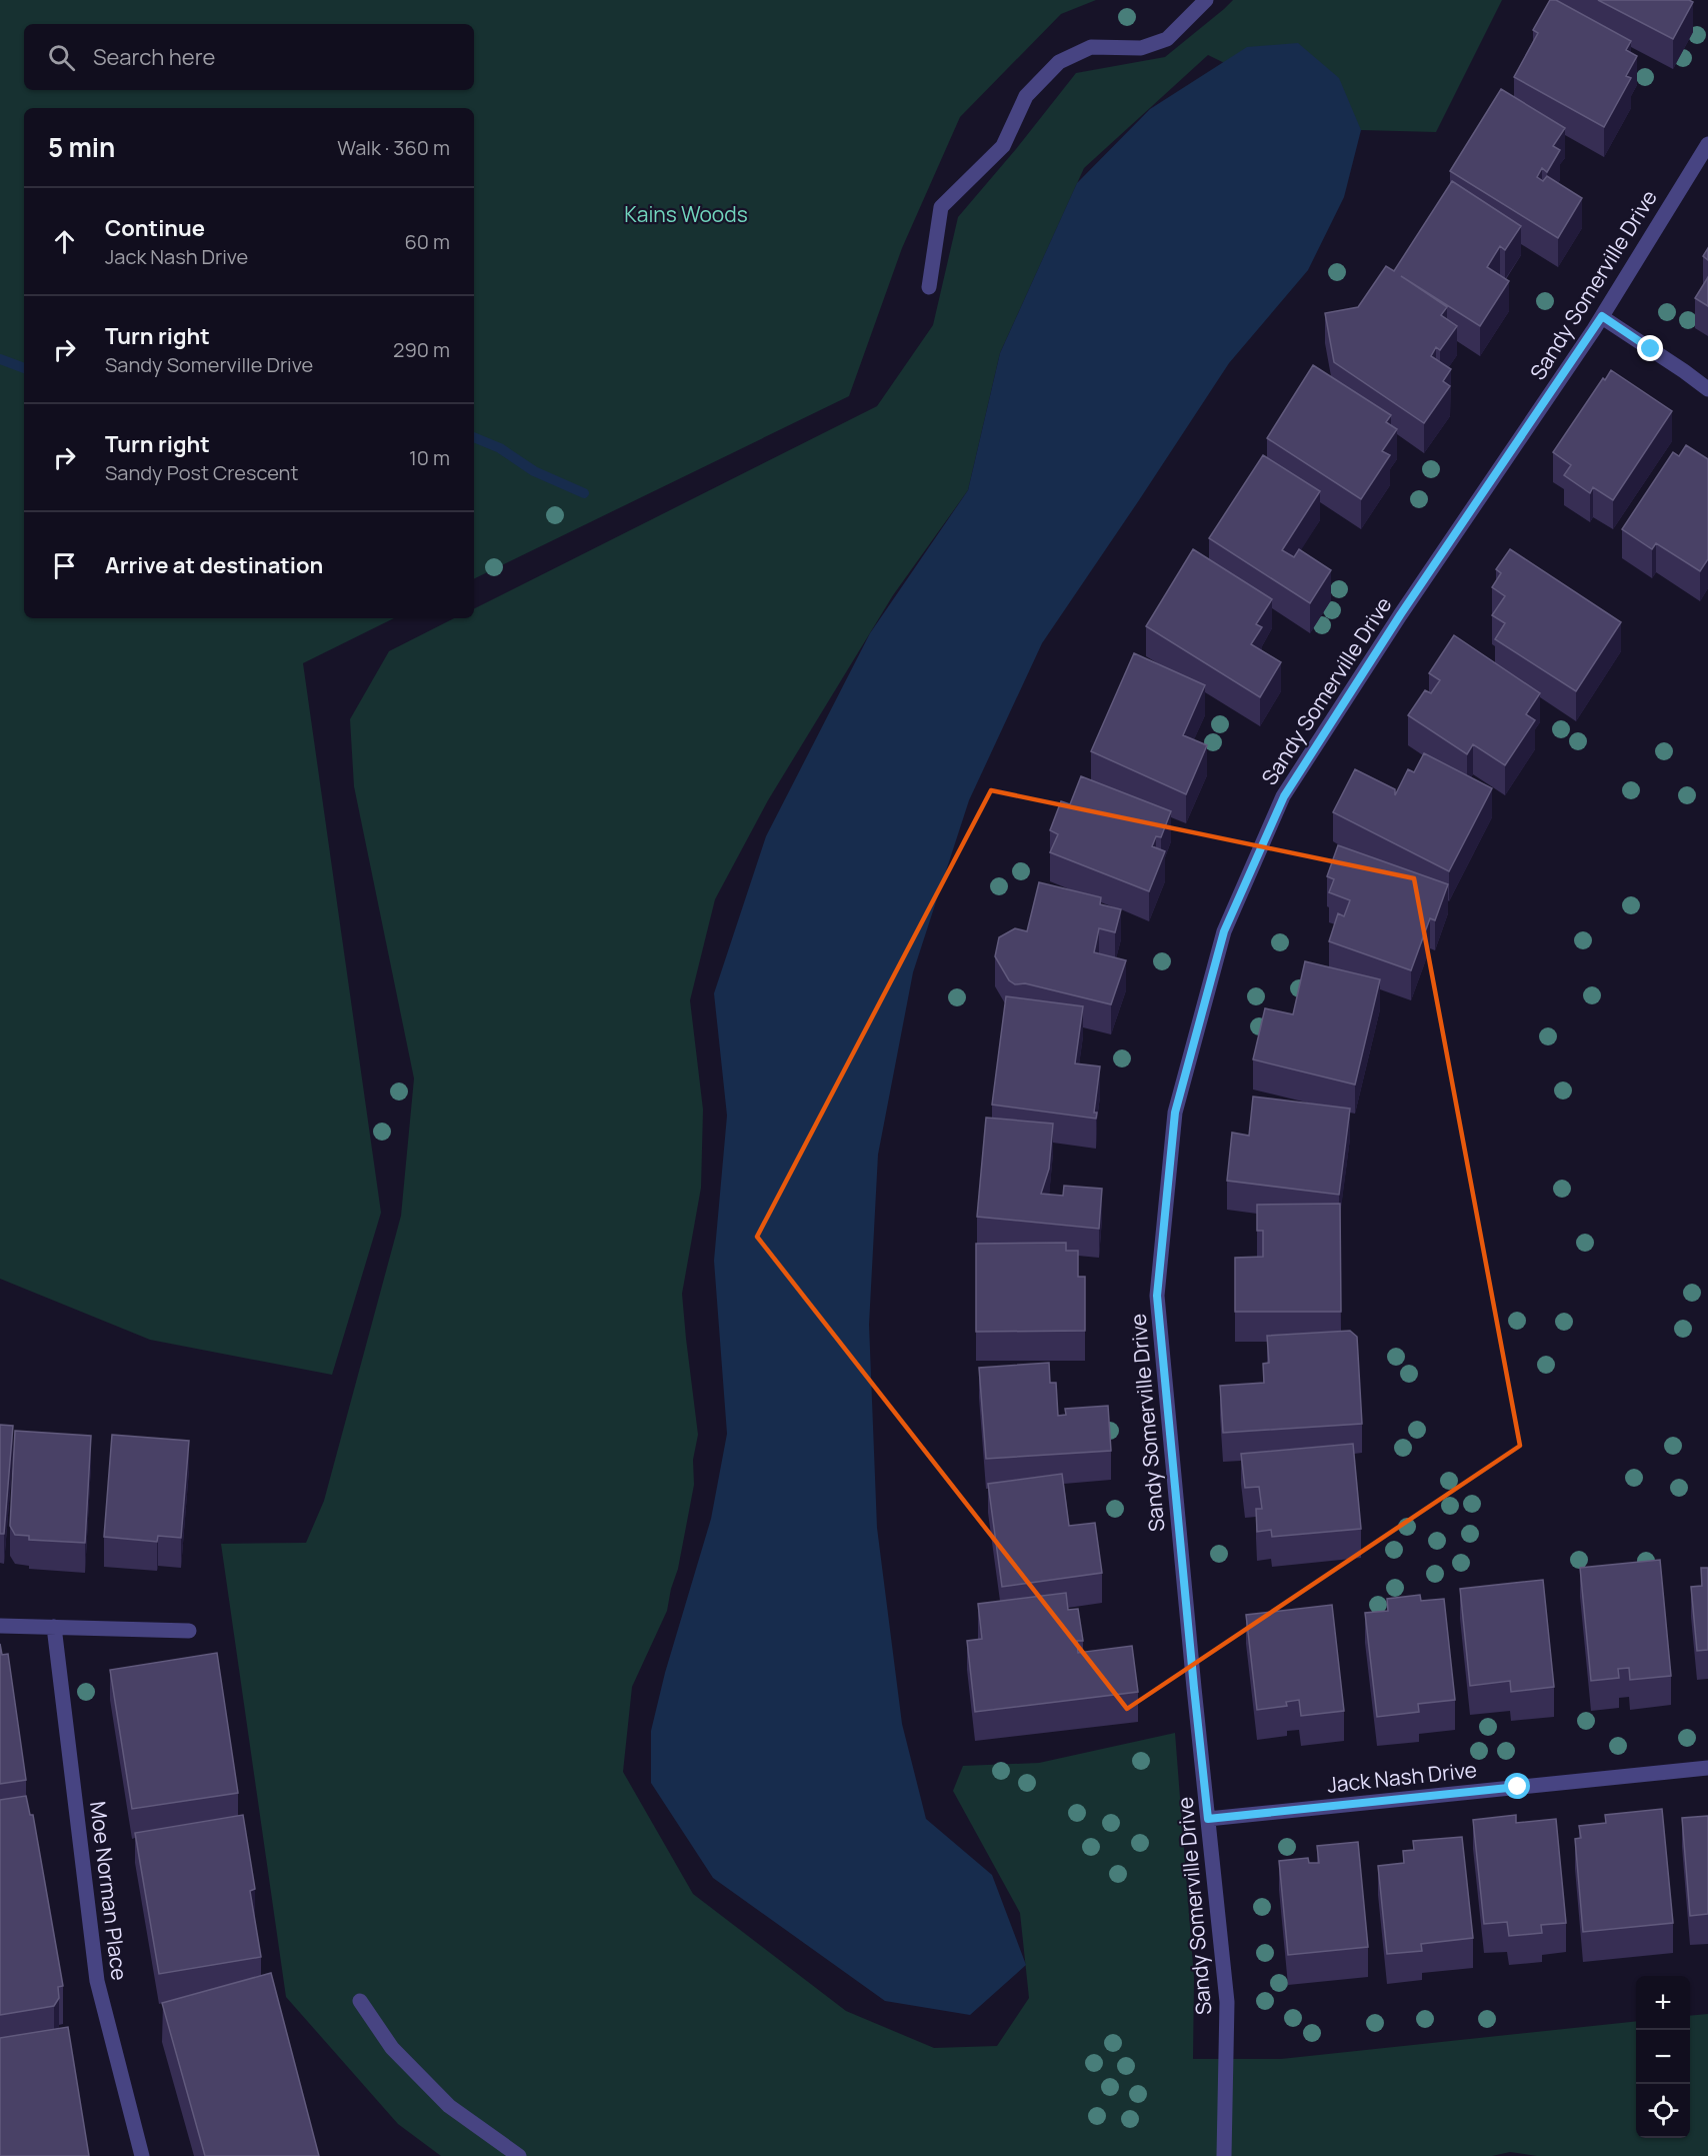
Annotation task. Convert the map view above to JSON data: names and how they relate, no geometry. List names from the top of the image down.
{
  "streets": {
    "street": ["Sandy Somerville Drive", "Jack Nash Drive", "Moe Norman Place"]
  },
  "crossings": [
    ["Sandy Somerville Drive", "Jack Nash Drive"]
  ],
  "parks": ["Kains Woods"],
  "page": {
    "search": "Search here",
    "heading": ["5 min", "Walk · 360 m"],
    "list": [
      ["Continue", "Jack Nash Drive", "60 m"],
      ["Turn right", "Sandy Somerville Drive", "290 m"],
      ["Turn right", "Sandy Post Crescent", "10 m"],
      "Arrive at destination"
    ],
    "map_buttons": ["+", "−"]
  }
}
